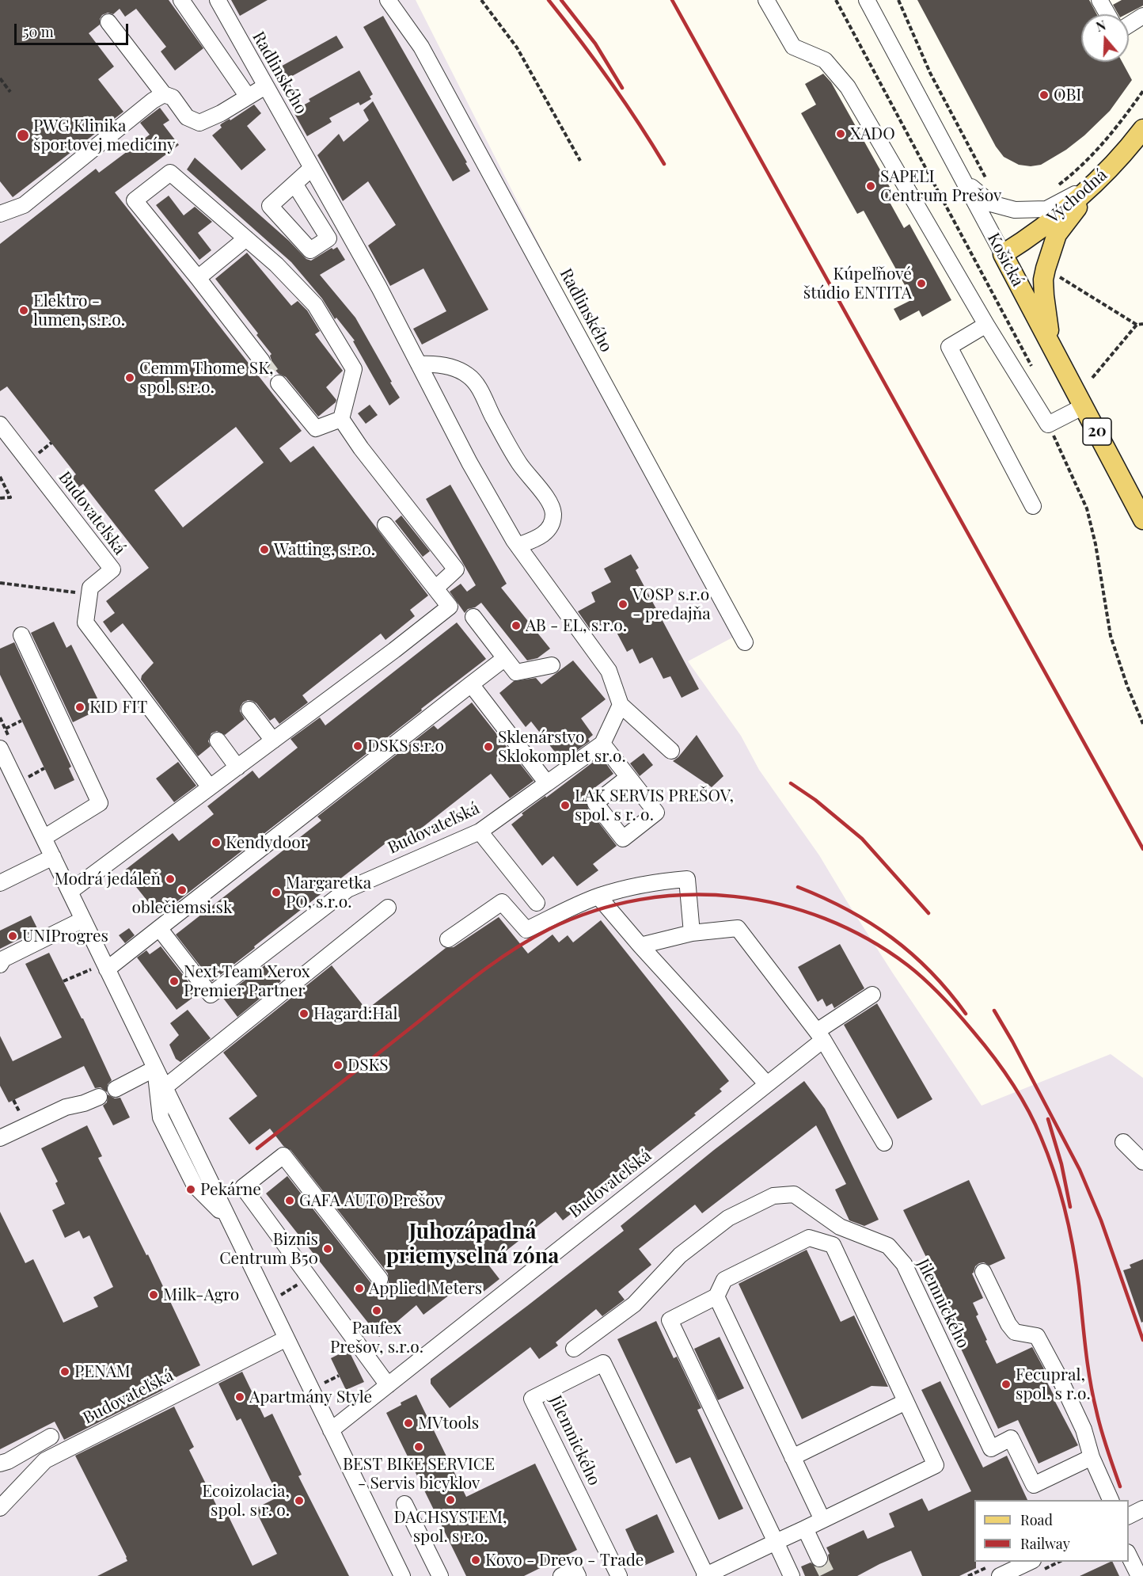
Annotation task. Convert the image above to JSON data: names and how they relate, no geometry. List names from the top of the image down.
{
  "streets": {
    "main road": ["Východná", "Košická", "20"],
    "street": ["Radlinského", "Budovateľská", "Jilemnického"]
  },
  "crossings": [
    ["Východná", "Košická"]
  ],
  "districts": ["Juhozápadná priemyselná zóna"],
  "places": [
    "OBI",
    "XADO",
    "PWG Klinika športovej medicíny",
    "SAPELI Centrum Prešov",
    "Kúpeľňové štúdio ENTITA",
    "Elektro - lumen, s.r.o.",
    "Cemm Thome SK, spol. s.r.o.",
    "Watting, s.r.o.",
    "VOSP s.r.o - predajňa",
    "AB - EL, s.r.o.",
    "KID FIT",
    "DSKS s.r.o",
    "Sklenárstvo Sklokomplet sr.o.",
    "LAK SERVIS PREŠOV, spol. s r. o.",
    "Kendydoor",
    "Modrá jedáleň",
    "oblečiemsi.sk",
    "Margaretka PO, s.r.o.",
    "UNIProgres",
    "Next Team Xerox Premier Partner",
    "Hagard:Hal",
    "DSKS",
    "Pekárne",
    "GAFA AUTO Prešov",
    "Biznis Centrum B50",
    "Applied Meters",
    "Milk-Agro",
    "Paufex Prešov, s.r.o.",
    "PENAM",
    "Fecupral, spol. s r.o.",
    "Apartmány Style",
    "MVtools",
    "BEST BIKE SERVICE - Servis bicyklov",
    "DACHSYSTEM, spol. s r.o.",
    "Ecoizolacia, spol. s r. o.",
    "Kovo - Drevo - Trade"
  ],
  "legend": ["Road", "Railway"],
  "scale_bar": "50 m",
  "north": "top"
}
